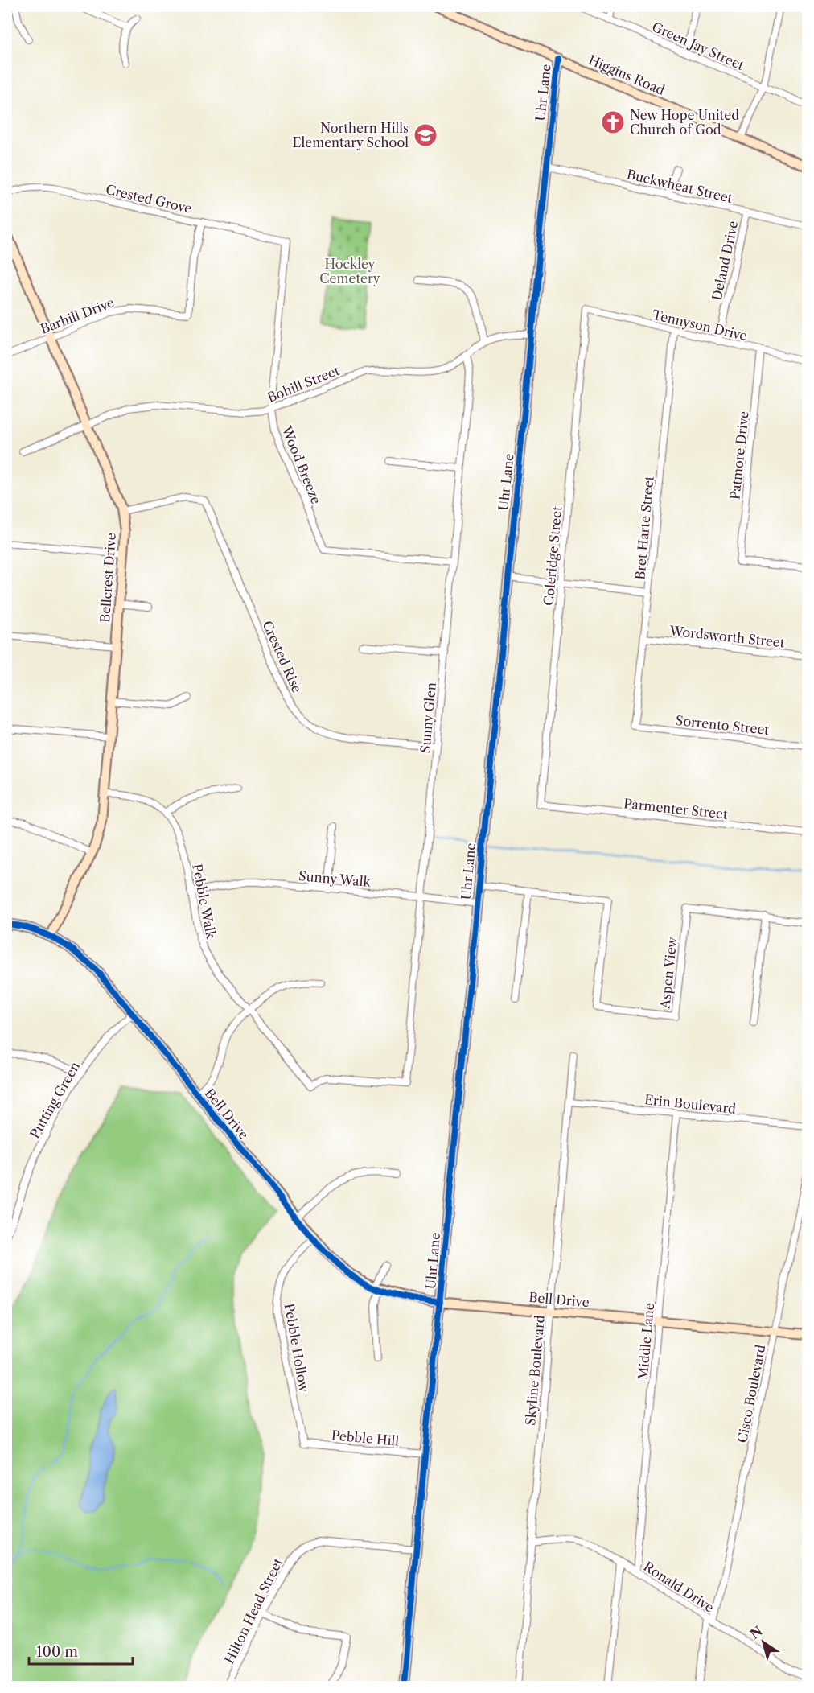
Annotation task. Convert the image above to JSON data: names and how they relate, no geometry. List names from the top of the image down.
{
  "streets": {
    "street": [
      "Green Jay Street",
      "Higgins Road",
      "Uhr Lane",
      "Buckwheat Street",
      "Crested Grove",
      "Deland Drive",
      "Barhill Drive",
      "Tennyson Drive",
      "Bohill Street",
      "Patmore Drive",
      "Wood Breeze",
      "Bret Harte Street",
      "Coleridge Street",
      "Bellcrest Drive",
      "Wordsworth Street",
      "Crested Rise",
      "Sunny Glen",
      "Sorrento Street",
      "Parmenter Street",
      "Sunny Walk",
      "Pebble Walk",
      "Aspen View",
      "Putting Green",
      "Erin Boulevard",
      "Bell Drive",
      "Middle Lane",
      "Pebble Hollow",
      "Skyline Boulevard",
      "Cisco Boulevard",
      "Pebble Hill",
      "Ronald Drive",
      "Hilton Head Street"
    ]
  },
  "crossings": [
    ["Higgins Road", "Uhr Lane"],
    ["Uhr Lane", "Buckwheat Street"],
    ["Uhr Lane", "Bohill Street"],
    ["Uhr Lane", "Sunny Walk"],
    ["Uhr Lane", "Aspen View"],
    ["Uhr Lane", "Bell Drive"],
    ["Uhr Lane", "Pebble Hill"],
    ["Uhr Lane", "Hilton Head Street"],
    ["Buckwheat Street", "Deland Drive"],
    ["Crested Grove", "Barhill Drive"],
    ["Crested Grove", "Wood Breeze"],
    ["Deland Drive", "Tennyson Drive"],
    ["Barhill Drive", "Bellcrest Drive"],
    ["Tennyson Drive", "Patmore Drive"],
    ["Tennyson Drive", "Bret Harte Street"],
    ["Tennyson Drive", "Coleridge Street"],
    ["Bohill Street", "Wood Breeze"],
    ["Bohill Street", "Bellcrest Drive"],
    ["Bohill Street", "Sunny Glen"],
    ["Wood Breeze", "Sunny Glen"],
    ["Bret Harte Street", "Wordsworth Street"],
    ["Bret Harte Street", "Sorrento Street"],
    ["Coleridge Street", "Parmenter Street"],
    ["Bellcrest Drive", "Crested Rise"],
    ["Bellcrest Drive", "Pebble Walk"],
    ["Bellcrest Drive", "Bell Drive"],
    ["Crested Rise", "Sunny Glen"],
    ["Sunny Glen", "Sunny Walk"],
    ["Sunny Glen", "Pebble Walk"],
    ["Sunny Walk", "Pebble Walk"],
    ["Putting Green", "Bell Drive"],
    ["Erin Boulevard", "Middle Lane"],
    ["Erin Boulevard", "Skyline Boulevard"],
    ["Bell Drive", "Middle Lane"],
    ["Bell Drive", "Pebble Hollow"],
    ["Bell Drive", "Skyline Boulevard"],
    ["Bell Drive", "Cisco Boulevard"],
    ["Middle Lane", "Ronald Drive"],
    ["Pebble Hollow", "Pebble Hill"],
    ["Skyline Boulevard", "Ronald Drive"],
    ["Cisco Boulevard", "Ronald Drive"]
  ],
  "parks": ["Hockley Cemetery"],
  "places": {
    "church": ["New Hope United Church of God"],
    "school or university": ["Northern Hills Elementary School"]
  },
  "scale_bar": "100 m",
  "north": "top left"
}
